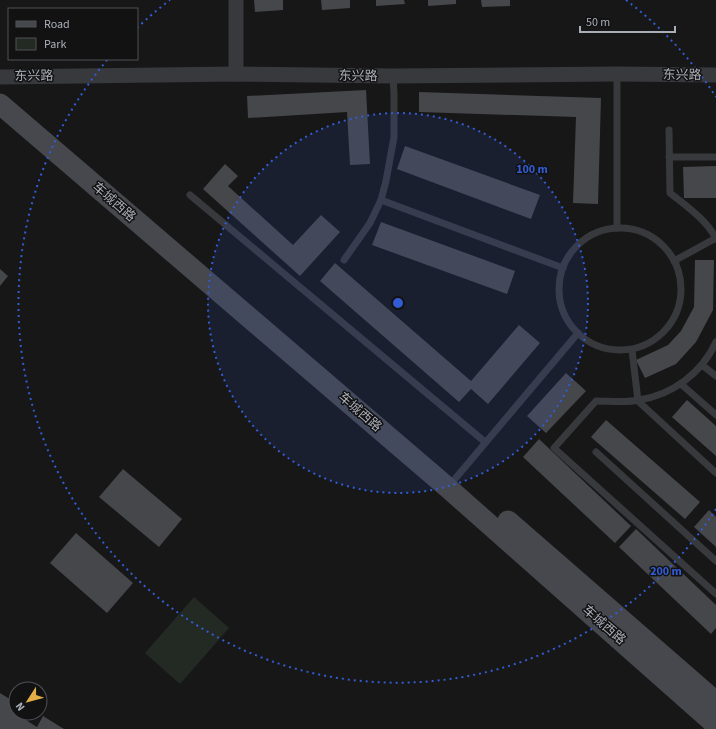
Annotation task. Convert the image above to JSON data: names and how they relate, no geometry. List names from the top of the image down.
{
  "streets": {
    "main road": ["车城西路"],
    "street": ["东兴路"]
  },
  "legend": ["Road", "Park"],
  "scale_bar": "50 m",
  "north": "bottom left",
  "rings": ["100 m", "200 m"]
}
